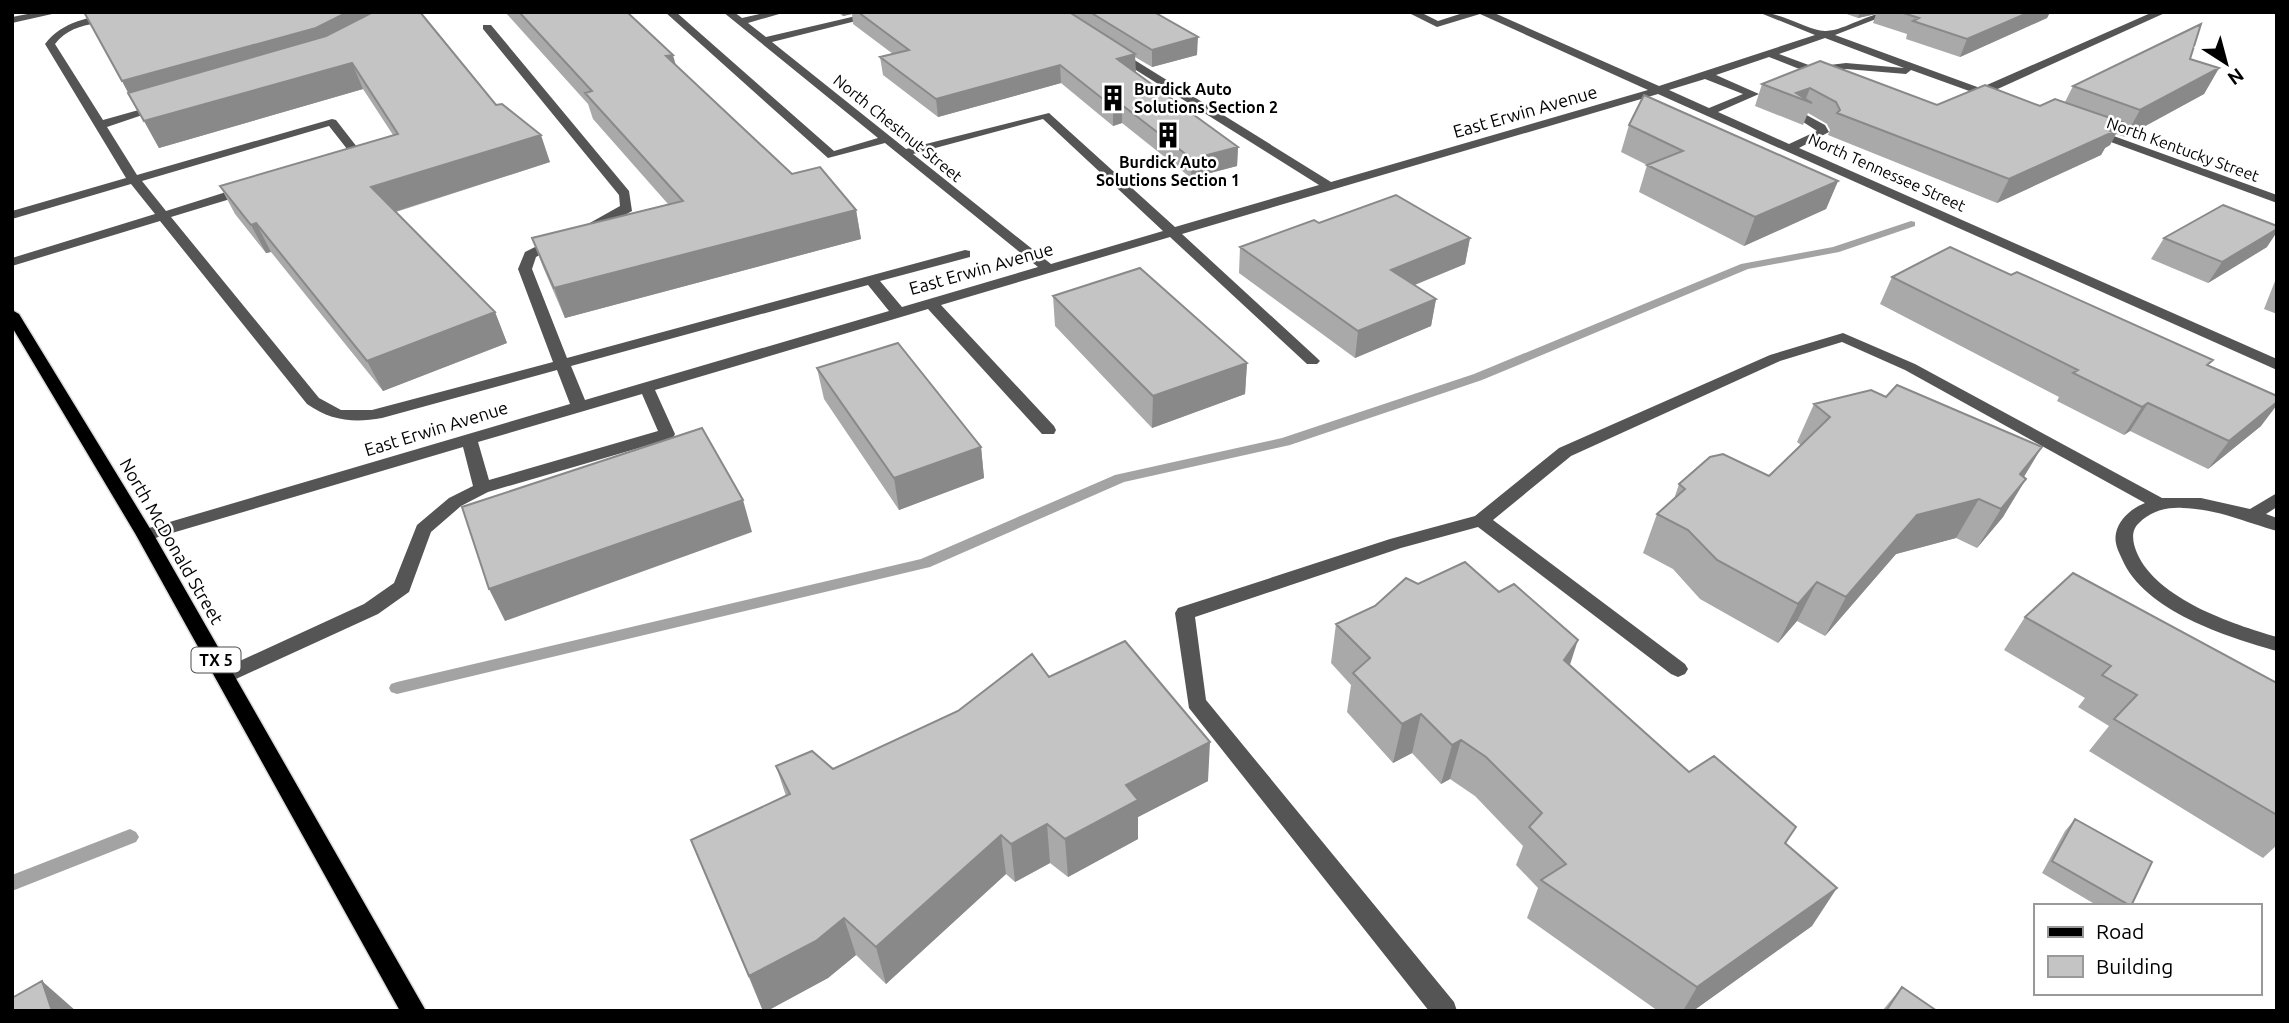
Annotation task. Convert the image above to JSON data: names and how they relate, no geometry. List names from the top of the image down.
{
  "streets": {
    "main road": ["North McDonald Street", "TX 5"],
    "street": [
      "East Erwin Avenue",
      "North Chestnut Street",
      "North Kentucky Street",
      "North Tennessee Street"
    ]
  },
  "crossings": [
    ["East Erwin Avenue", "North Chestnut Street"],
    ["East Erwin Avenue", "North Tennessee Street"],
    ["East Erwin Avenue", "North McDonald Street"]
  ],
  "places": {
    "building": ["Burdick Auto Solutions Section 2", "Burdick Auto Solutions Section 1"]
  },
  "legend": ["Road", "Building"],
  "north": "bottom right"
}
